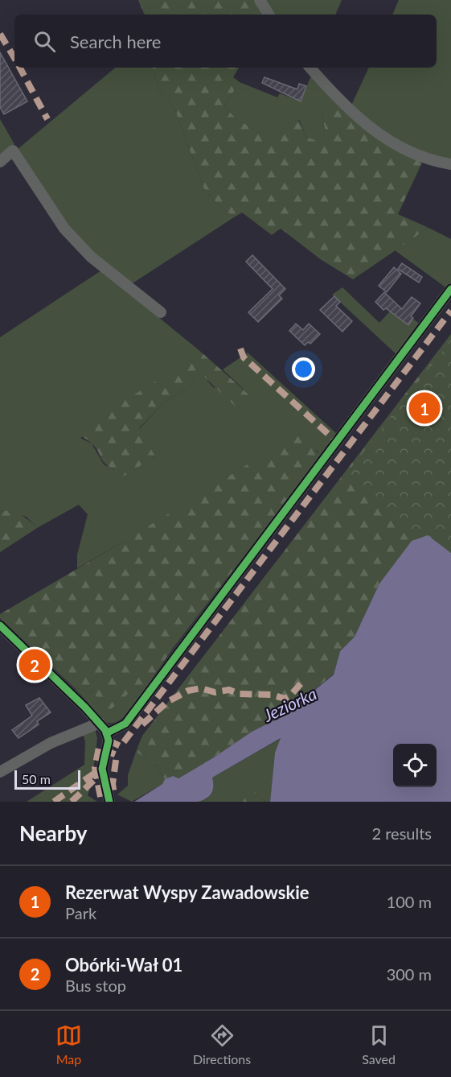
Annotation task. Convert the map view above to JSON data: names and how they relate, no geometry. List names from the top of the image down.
{
  "water": ["Jeziorka"],
  "scale_bar": "50 m",
  "page": {
    "search": "Search here",
    "pins": ["1", "2"],
    "scale": "50 m",
    "heading": ["Nearby", "2 results"],
    "list": [
      {
        "mark": "1",
        "name": "Rezerwat Wyspy Zawadowskie",
        "note": "Park",
        "value": "100 m"
      },
      {
        "mark": "2",
        "name": "Obórki-Wał 01",
        "note": "Bus stop",
        "value": "300 m"
      }
    ],
    "nav": ["Map", "Directions", "Saved"]
  }
}
